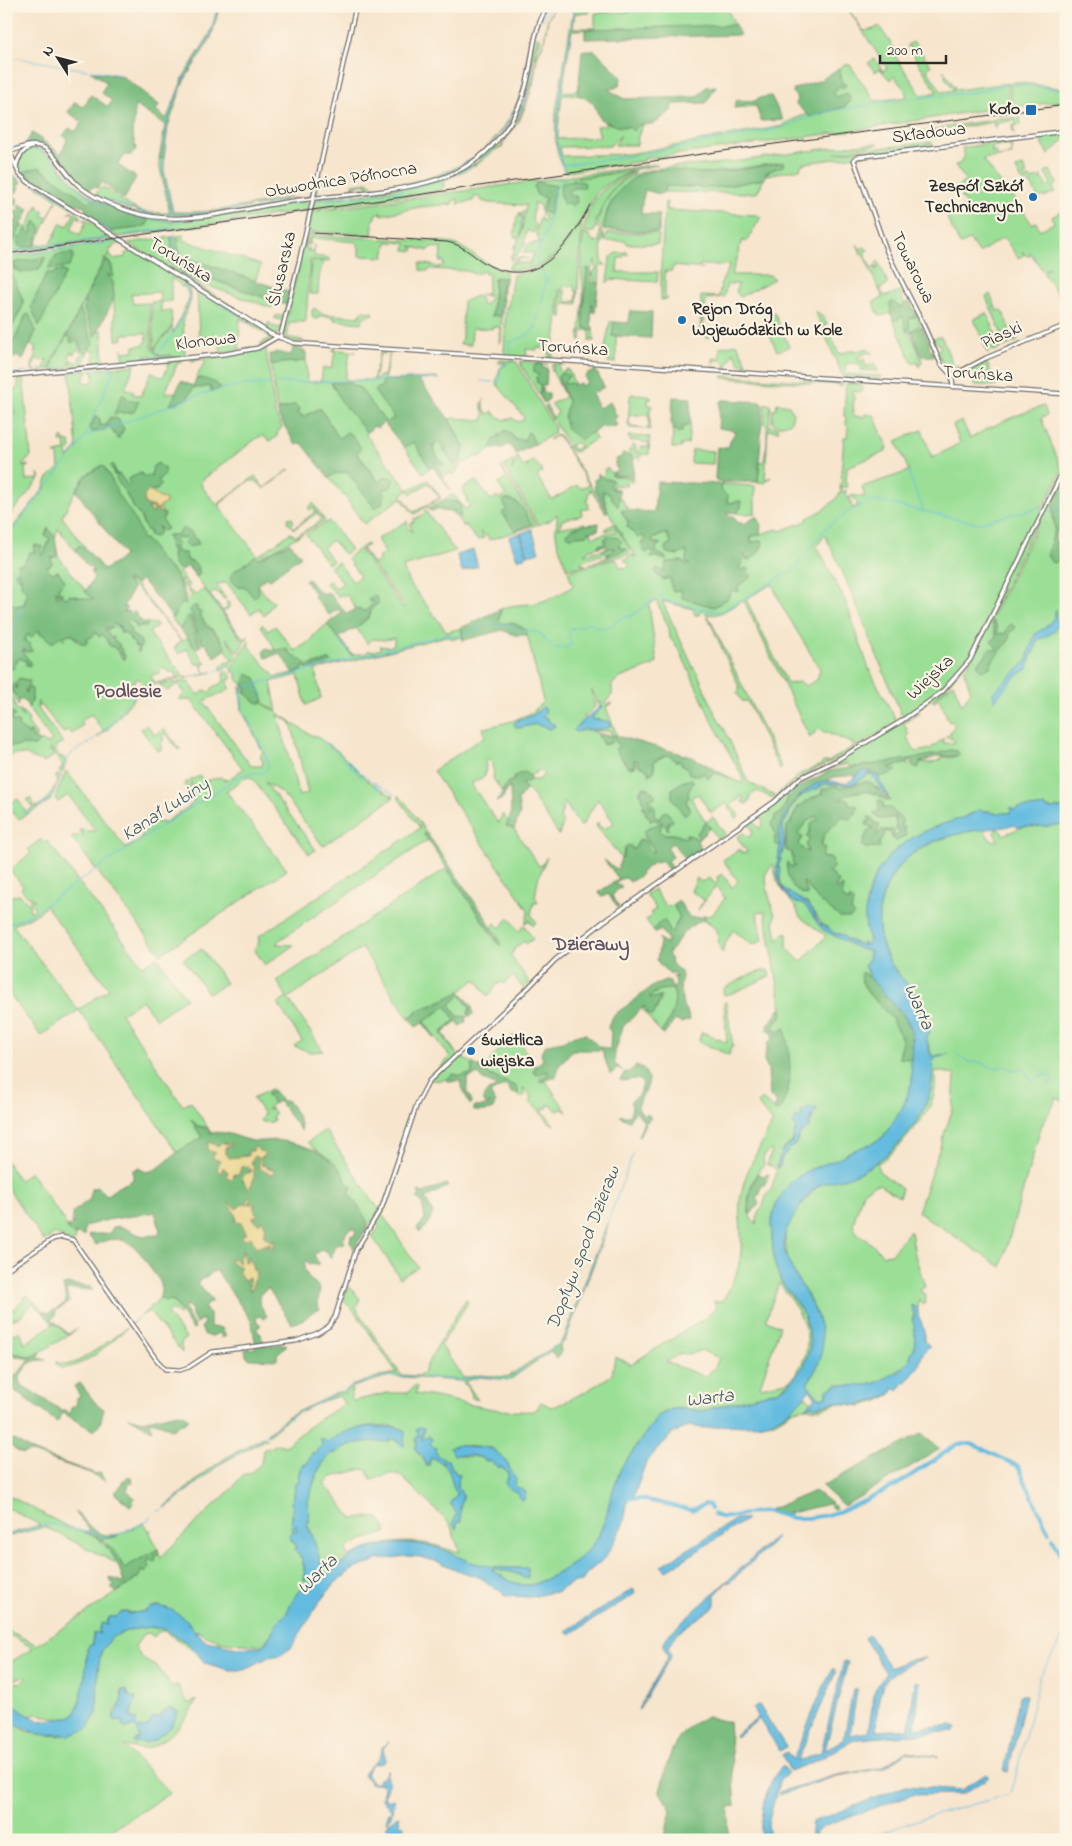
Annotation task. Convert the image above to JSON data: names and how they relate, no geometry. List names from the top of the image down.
{
  "streets": {
    "street": [
      "Składowa",
      "Obwodnica Północna",
      "Toruńska",
      "Towarowa",
      "Ślusarska",
      "Piaski",
      "Klonowa",
      "Wiejska"
    ]
  },
  "crossings": [
    ["Składowa", "Towarowa"],
    ["Obwodnica Północna", "Ślusarska"],
    ["Toruńska", "Ślusarska"],
    ["Toruńska", "Klonowa"],
    ["Towarowa", "Piaski"],
    ["Ślusarska", "Klonowa"]
  ],
  "districts": ["Podlesie", "Dzierawy"],
  "water": ["Kanał Lubiny", "Warta", "Dopływ spod Dzieraw"],
  "places": {
    "transit": ["Koło"],
    "other": ["Zespół Szkół Technicznych", "Rejon Dróg Wojewódzkich w Kole", "świetlica wiejska"]
  },
  "scale_bar": "200 m",
  "north": "top left"
}
